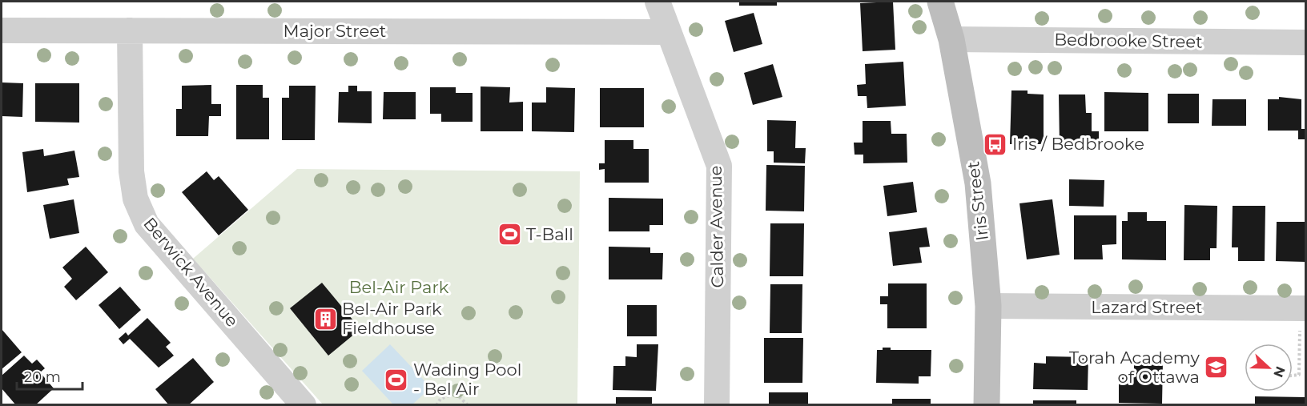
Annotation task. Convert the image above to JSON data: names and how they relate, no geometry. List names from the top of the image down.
{
  "streets": {
    "street": [
      "Major Street",
      "Bedbrooke Street",
      "Iris Street",
      "Calder Avenue",
      "Berwick Avenue",
      "Lazard Street"
    ]
  },
  "crossings": [
    ["Major Street", "Calder Avenue"],
    ["Major Street", "Berwick Avenue"],
    ["Bedbrooke Street", "Iris Street"],
    ["Iris Street", "Lazard Street"]
  ],
  "parks": ["Bel-Air Park"],
  "places": {
    "bus stop": ["Iris / Bedbrooke"],
    "sports": ["T-Ball", "Wading Pool - Bel Air"],
    "building": ["Bel-Air Park Fieldhouse"],
    "school or university": ["Torah Academy of Ottawa"]
  },
  "scale_bar": "20 m",
  "north": "right"
}
